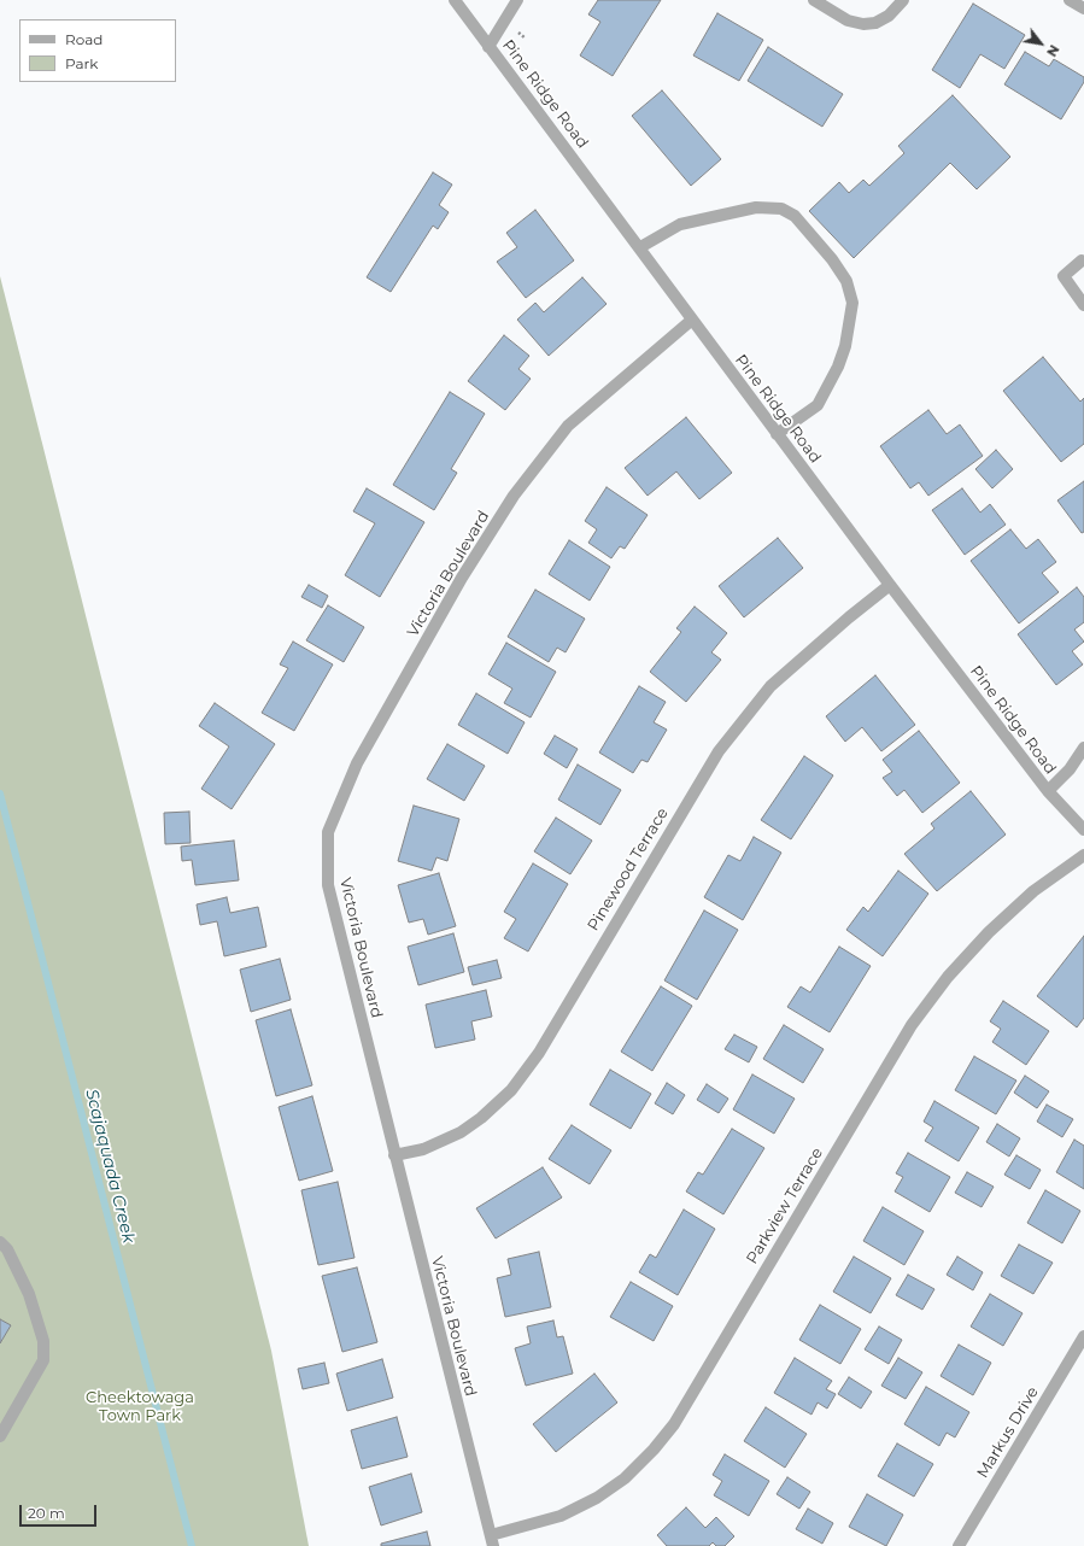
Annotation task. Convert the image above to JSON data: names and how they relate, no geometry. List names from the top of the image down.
{
  "streets": {
    "street": [
      "Pine Ridge Road",
      "Victoria Boulevard",
      "Pinewood Terrace",
      "Parkview Terrace",
      "Markus Drive"
    ]
  },
  "crossings": [
    ["Pine Ridge Road", "Victoria Boulevard"],
    ["Pine Ridge Road", "Pinewood Terrace"],
    ["Victoria Boulevard", "Pinewood Terrace"],
    ["Victoria Boulevard", "Parkview Terrace"]
  ],
  "water": ["Scajaquada Creek"],
  "parks": ["Cheektowaga Town Park"],
  "legend": ["Road", "Park"],
  "scale_bar": "20 m",
  "north": "bottom right"
}
